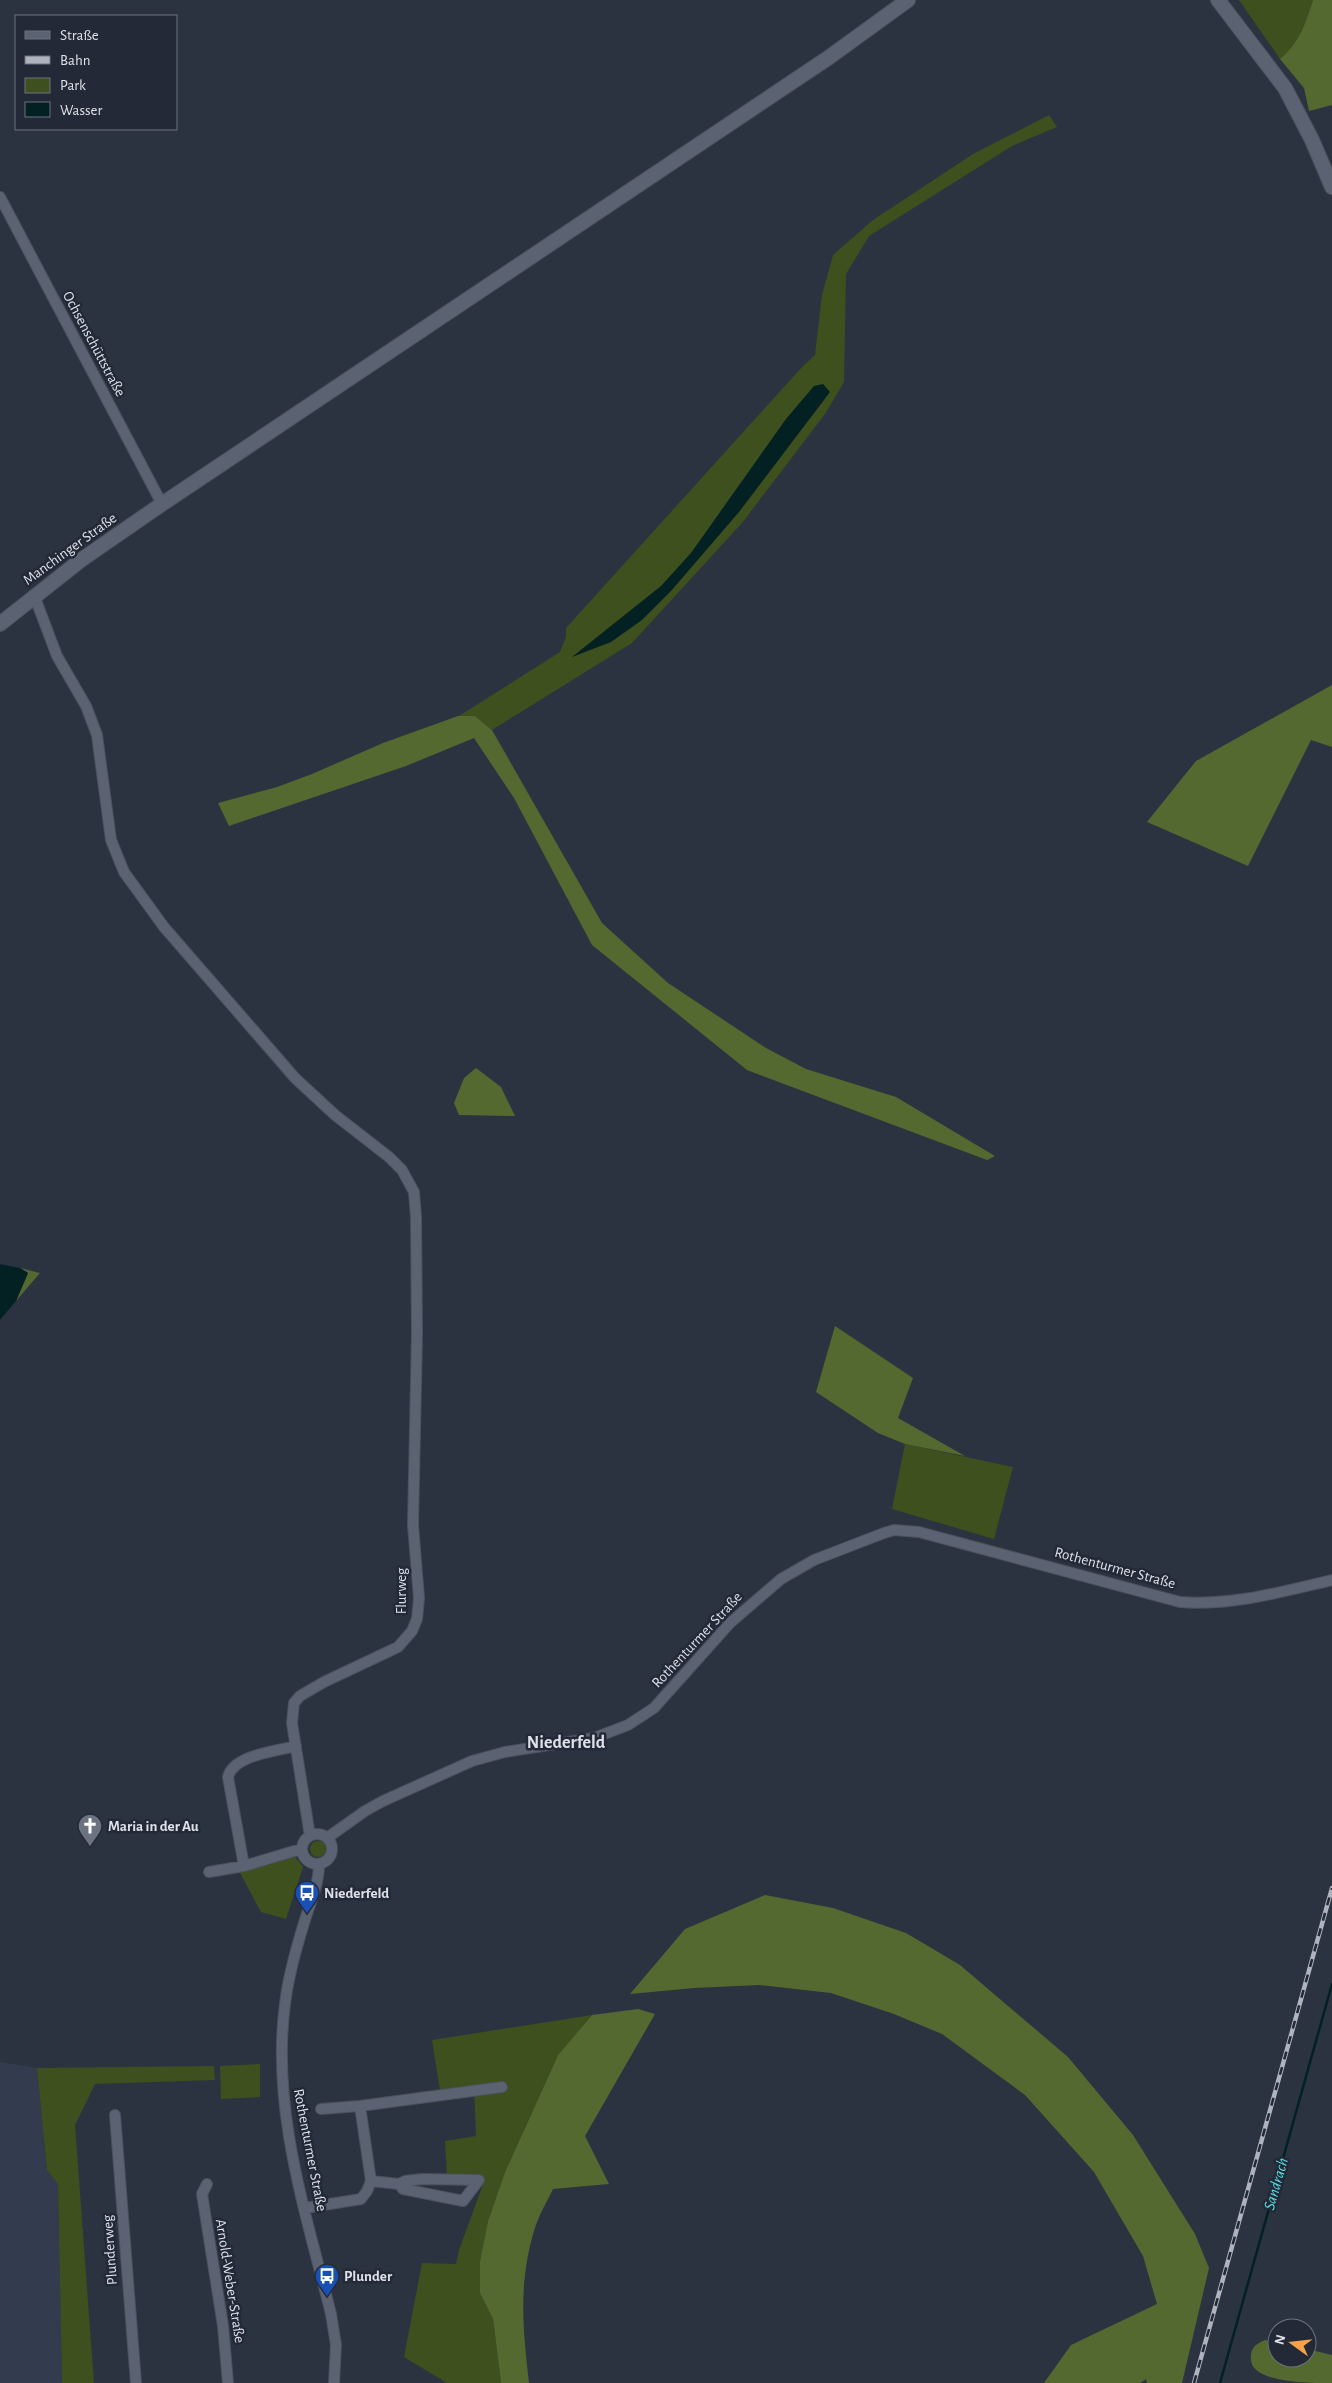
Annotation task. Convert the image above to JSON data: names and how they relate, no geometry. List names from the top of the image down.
{
  "streets": {
    "main road": ["Manchinger Straße"],
    "street": [
      "Ochsenschüttstraße",
      "Rothenturmer Straße",
      "Flurweg",
      "Plunderweg",
      "Arnold-Weber-Straße"
    ]
  },
  "crossings": [
    ["Ochsenschüttstraße", "Manchinger Straße"],
    ["Manchinger Straße", "Flurweg"],
    ["Rothenturmer Straße", "Flurweg"]
  ],
  "districts": ["Niederfeld"],
  "water": ["Sandrach"],
  "places": {
    "church": ["Maria in der Au"],
    "bus stop": ["Niederfeld", "Plunder"]
  },
  "legend": [
    "Straße",
    "Bahn",
    "Park",
    "Wasser"
  ],
  "north": "left"
}
